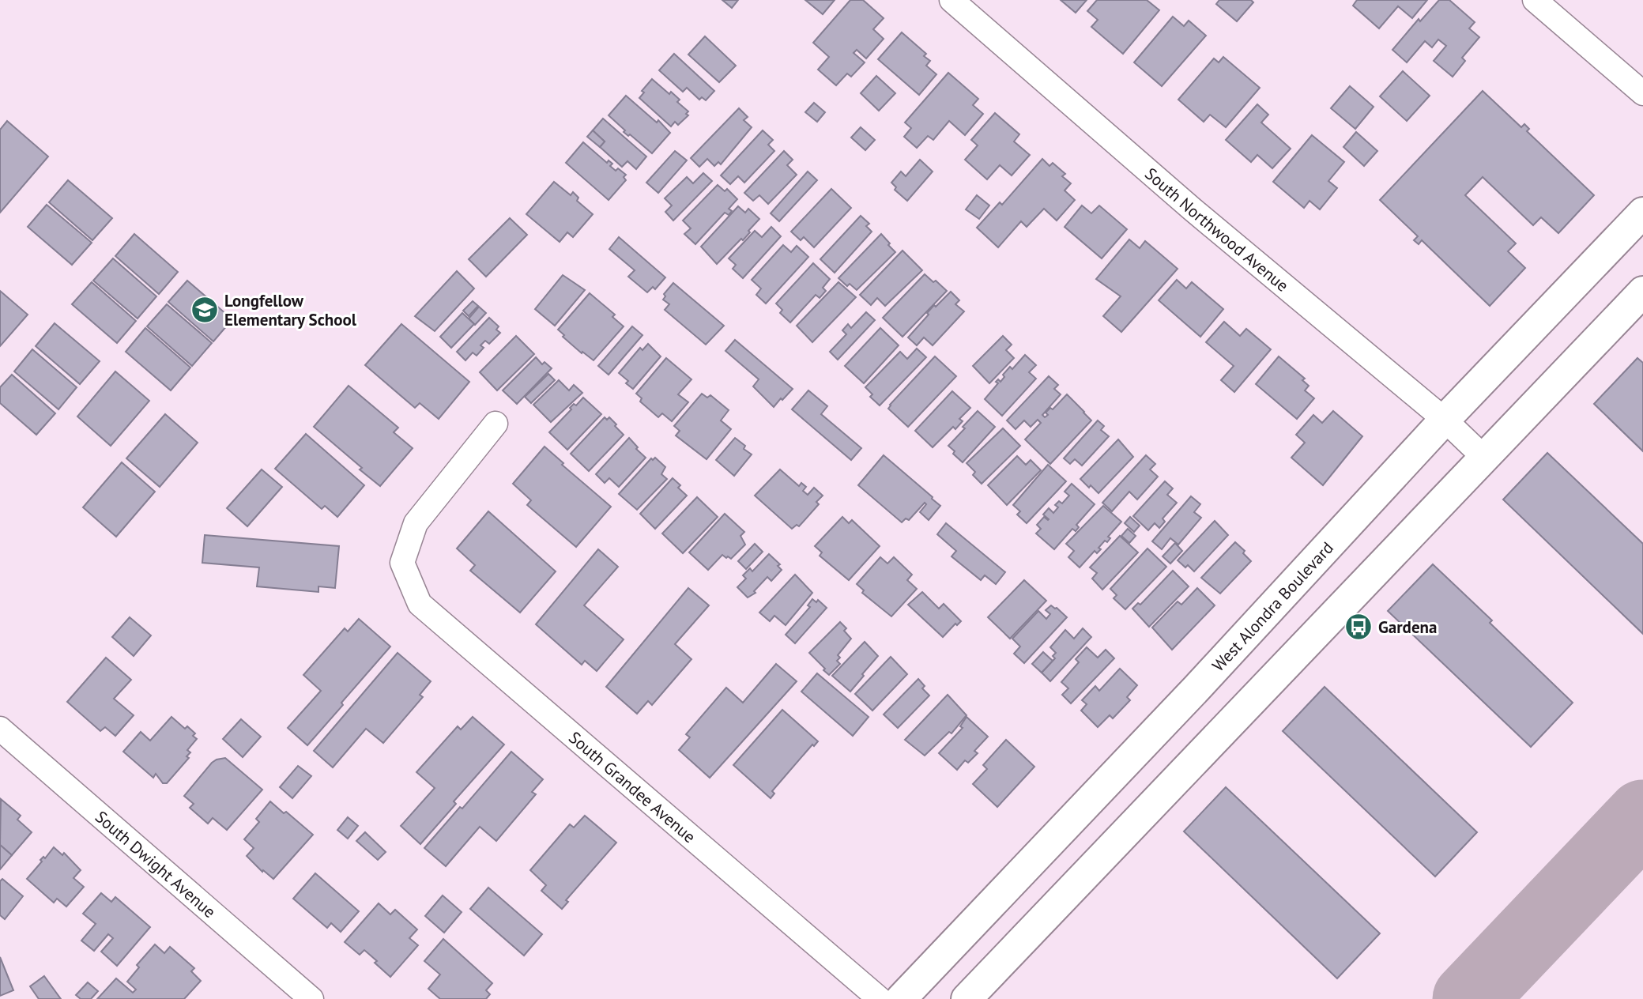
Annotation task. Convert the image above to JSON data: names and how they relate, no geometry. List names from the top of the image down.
{
  "streets": {
    "main road": ["West Alondra Boulevard"],
    "street": ["South Northwood Avenue", "South Grandee Avenue", "South Dwight Avenue"]
  },
  "crossings": [
    ["South Northwood Avenue", "West Alondra Boulevard"]
  ],
  "places": {
    "school or university": ["Longfellow Elementary School"],
    "bus stop": ["Gardena"]
  }
}
